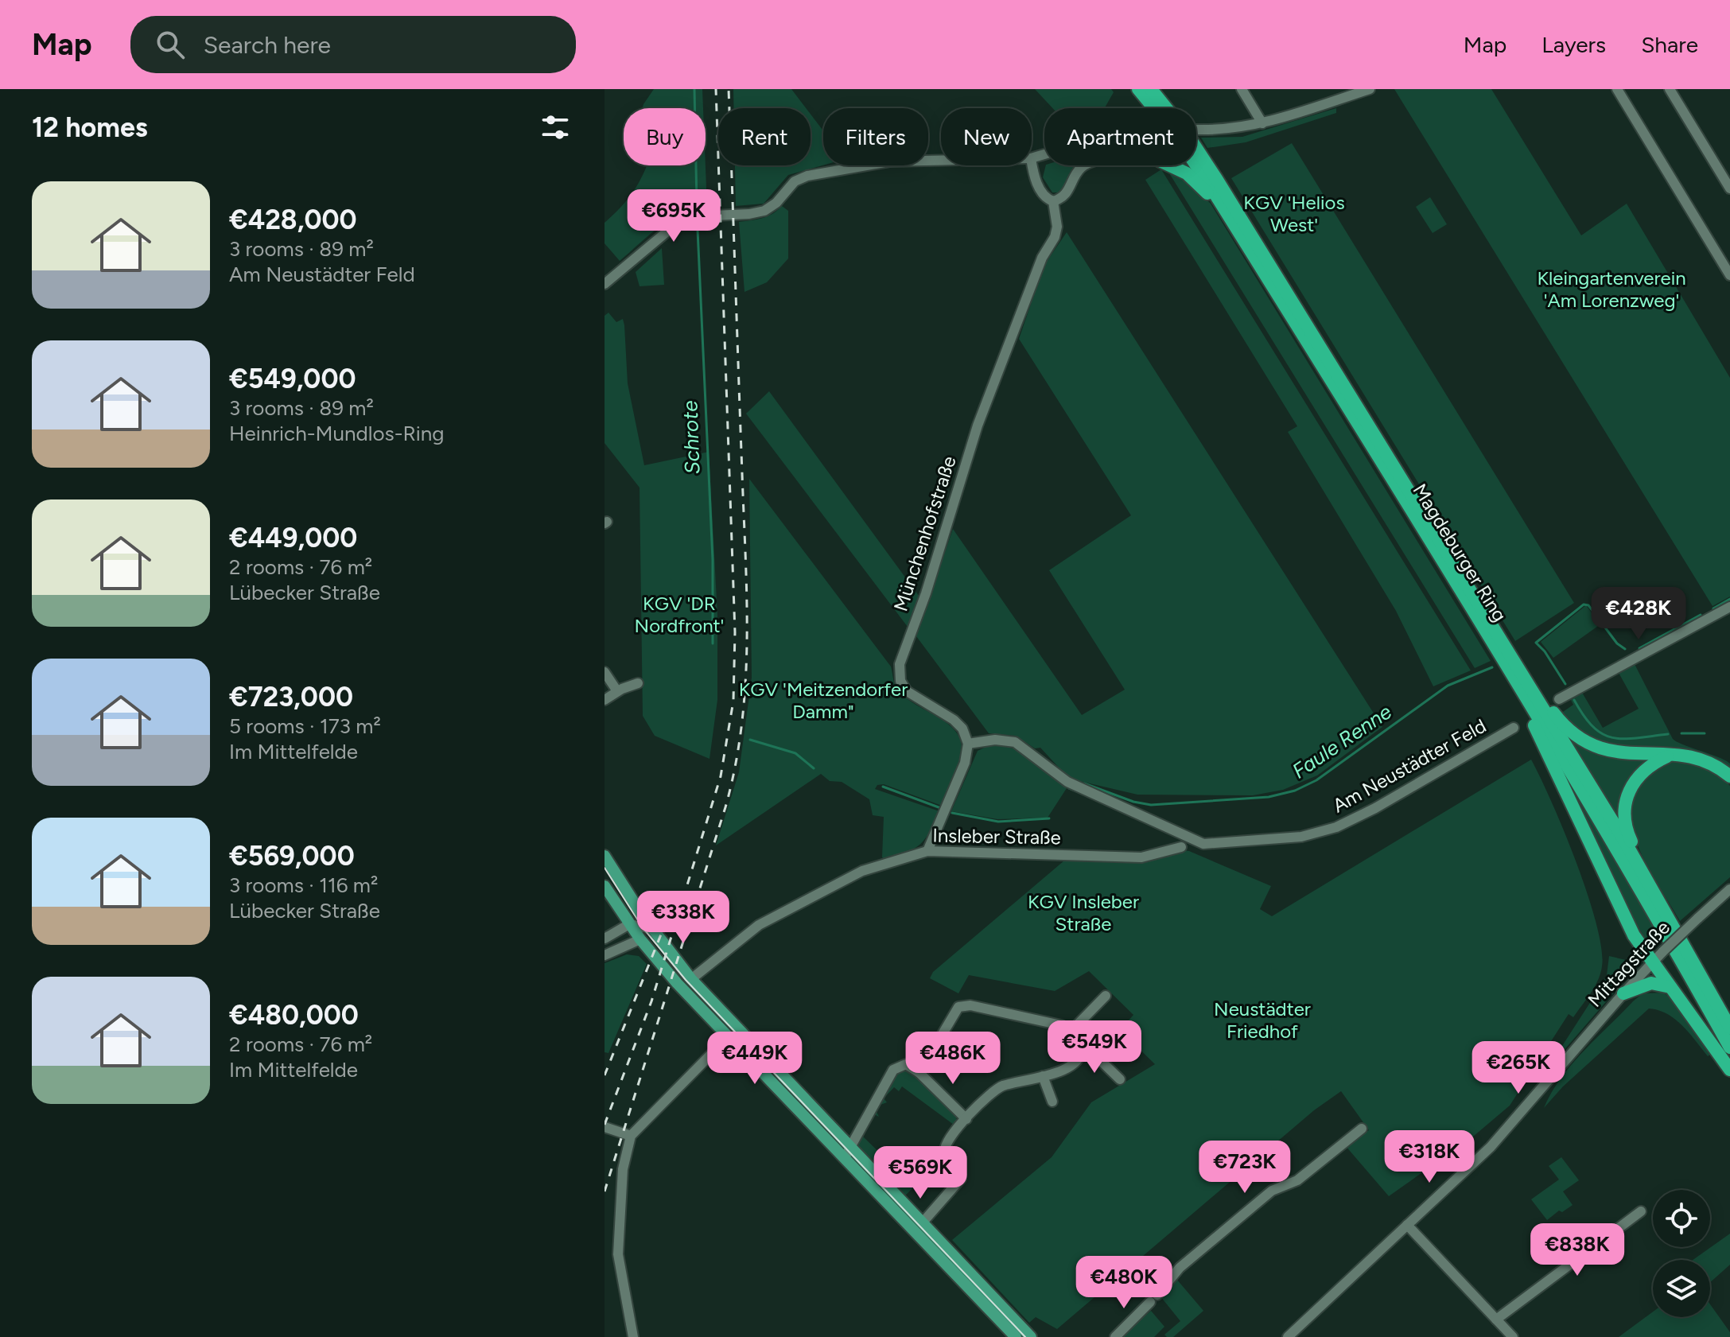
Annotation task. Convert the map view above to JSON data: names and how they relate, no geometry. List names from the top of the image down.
{
  "streets": {
    "highway": ["Magdeburger Ring"],
    "street": [
      "Münchenhofstraße",
      "Am Neustädter Feld",
      "Insleber Straße",
      "Mittagstraße"
    ]
  },
  "crossings": [
    ["Münchenhofstraße", "Am Neustädter Feld"]
  ],
  "water": ["Schrote", "Faule Renne"],
  "parks": [
    "KGV 'Helios West'",
    "Kleingartenverein 'Am Lorenzweg'",
    "KGV 'DR Nordfront'",
    "KGV 'Meitzendorfer Damm\"",
    "KGV Insleber Straße",
    "Neustädter Friedhof"
  ],
  "page": {
    "header": "Map",
    "search": "Search here",
    "nav": ["Map", "Layers", "Share"],
    "heading": "12 homes",
    "chip": [
      "Buy",
      "Rent",
      "Filters",
      "New",
      "Apartment"
    ],
    "list": [
      {
        "name": "€428,000",
        "note": "3 rooms · 89 m² · Am Neustädter Feld"
      },
      {
        "name": "€549,000",
        "note": "3 rooms · 89 m² · Heinrich-Mundlos-Ring"
      },
      {
        "name": "€449,000",
        "note": "2 rooms · 76 m² · Lübecker Straße"
      },
      {
        "name": "€723,000",
        "note": "5 rooms · 173 m² · Im Mittelfelde"
      },
      {
        "name": "€569,000",
        "note": "3 rooms · 116 m² · Lübecker Straße"
      },
      {
        "name": "€480,000",
        "note": "2 rooms · 76 m² · Im Mittelfelde"
      }
    ],
    "price": [
      "€695K",
      "€428K",
      "€338K",
      "€549K",
      "€449K",
      "€486K",
      "€265K",
      "€318K",
      "€723K",
      "€569K",
      "€838K",
      "€480K"
    ]
  }
}
